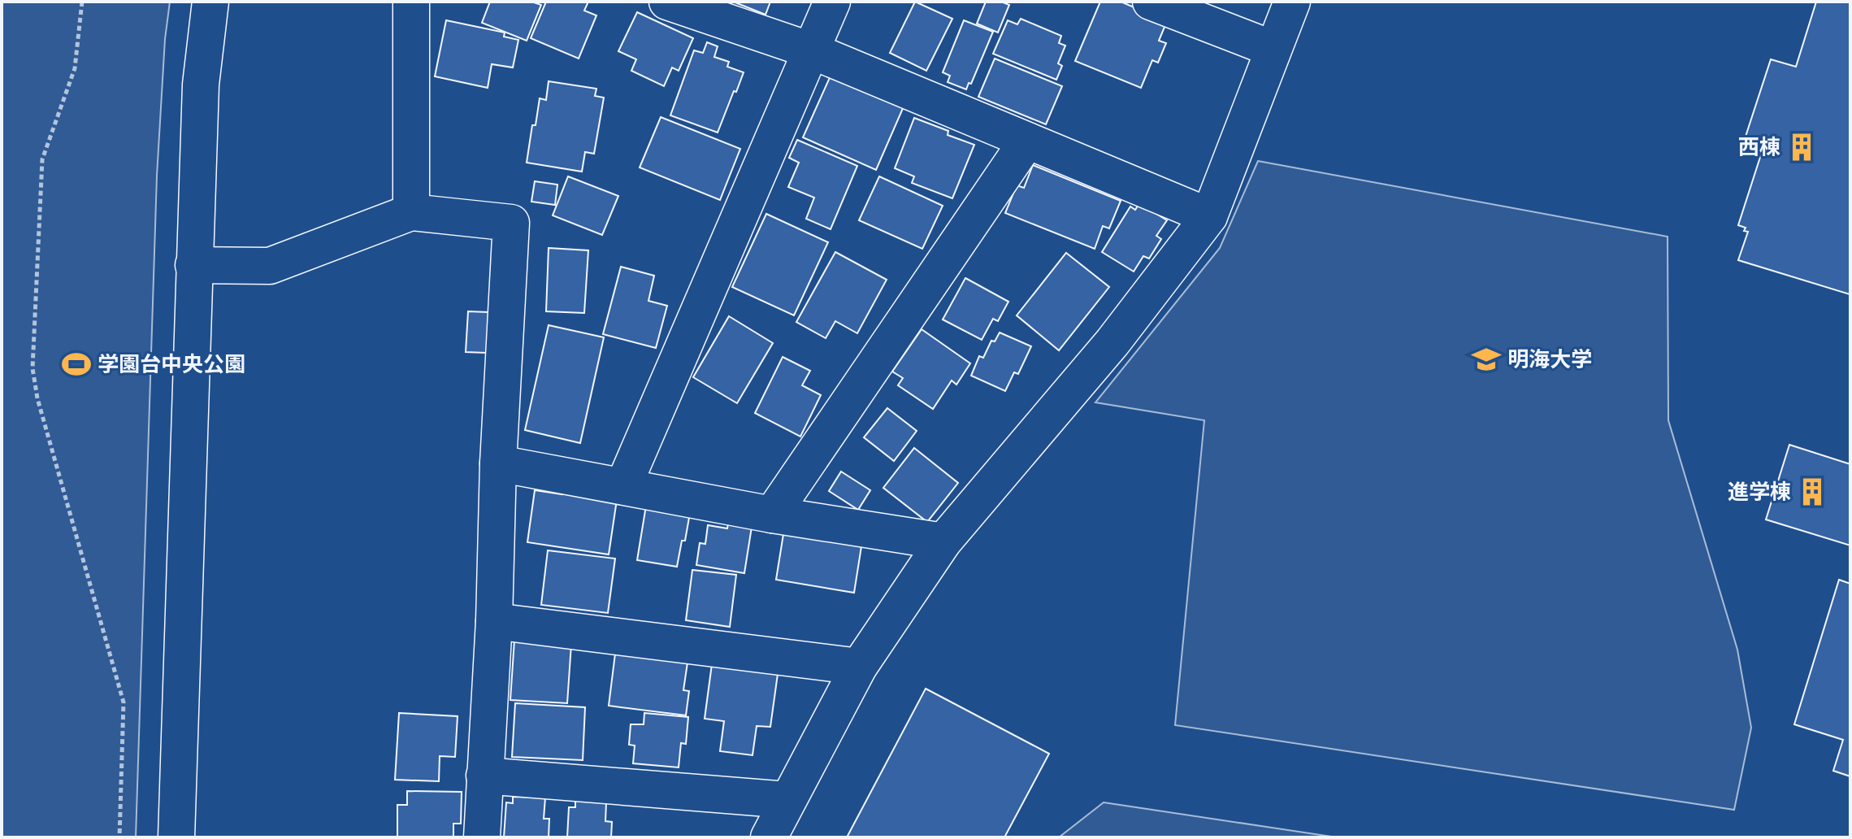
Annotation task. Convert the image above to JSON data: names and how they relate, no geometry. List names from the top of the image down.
{
  "places": {
    "building": ["西棟", "進学棟"],
    "school or university": ["明海大学"],
    "sports": ["学園台中央公園"]
  }
}
